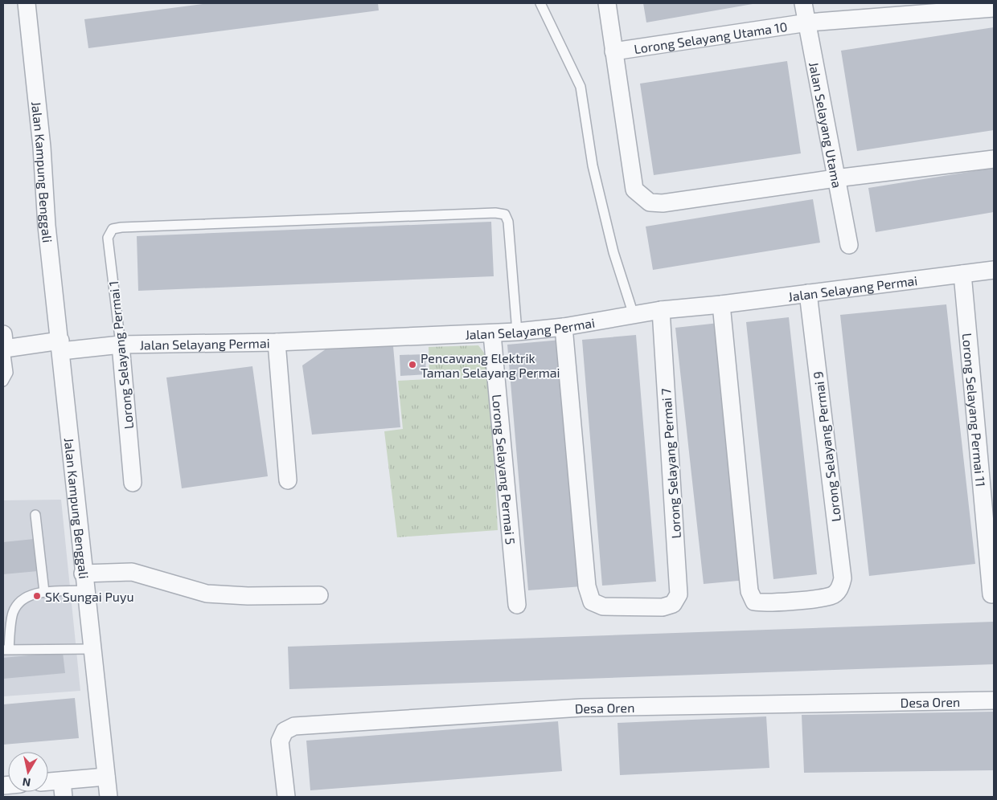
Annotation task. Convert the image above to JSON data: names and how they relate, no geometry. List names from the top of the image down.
{
  "streets": {
    "street": [
      "Lorong Selayang Utama 10",
      "Jalan Selayang Utama",
      "Jalan Kampung Benggali",
      "Jalan Selayang Permai",
      "Lorong Selayang Permai 1",
      "Lorong Selayang Permai 11",
      "Lorong Selayang Permai 9",
      "Lorong Selayang Permai 7",
      "Lorong Selayang Permai 5",
      "Desa Oren"
    ]
  },
  "crossings": [
    ["Lorong Selayang Utama 10", "Jalan Selayang Utama"],
    ["Jalan Kampung Benggali", "Jalan Selayang Permai"],
    ["Jalan Selayang Permai", "Lorong Selayang Permai 1"],
    ["Jalan Selayang Permai", "Lorong Selayang Permai 11"],
    ["Jalan Selayang Permai", "Lorong Selayang Permai 9"],
    ["Jalan Selayang Permai", "Lorong Selayang Permai 7"],
    ["Jalan Selayang Permai", "Lorong Selayang Permai 5"]
  ],
  "places": ["Pencawang Elektrik Taman Selayang Permai", "SK Sungai Puyu"],
  "north": "bottom"
}
